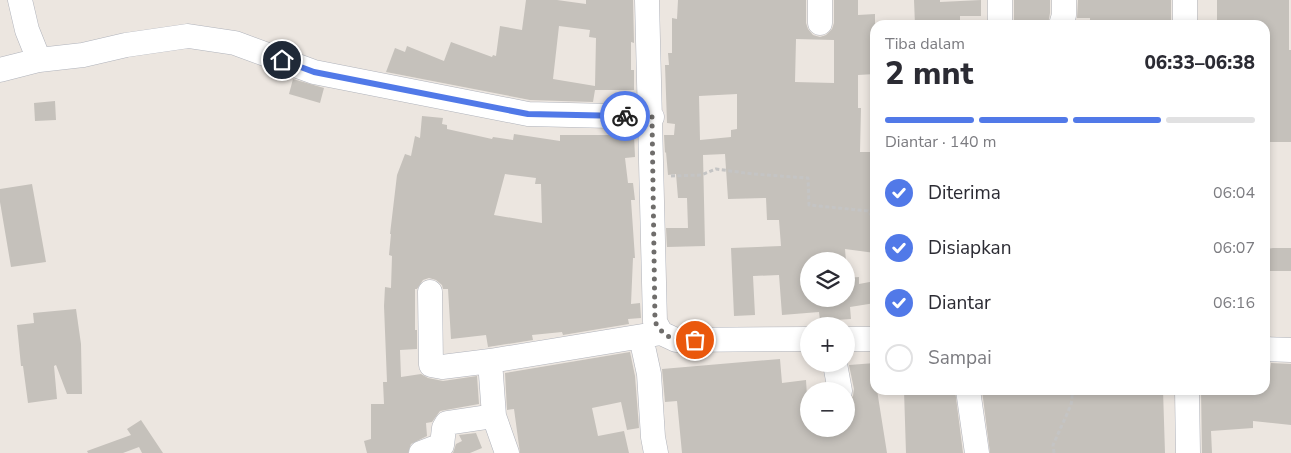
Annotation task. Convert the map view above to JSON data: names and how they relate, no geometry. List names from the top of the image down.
{
  "page": {
    "heading": ["2 mnt", "Tiba dalam", "06:33–06:38"],
    "bar": "Diantar · 140 m",
    "list": [
      ["Diterima", "06:04"],
      ["Disiapkan", "06:07"],
      ["Diantar", "06:16"],
      "Sampai"
    ],
    "map_buttons": ["+", "−"]
  }
}
